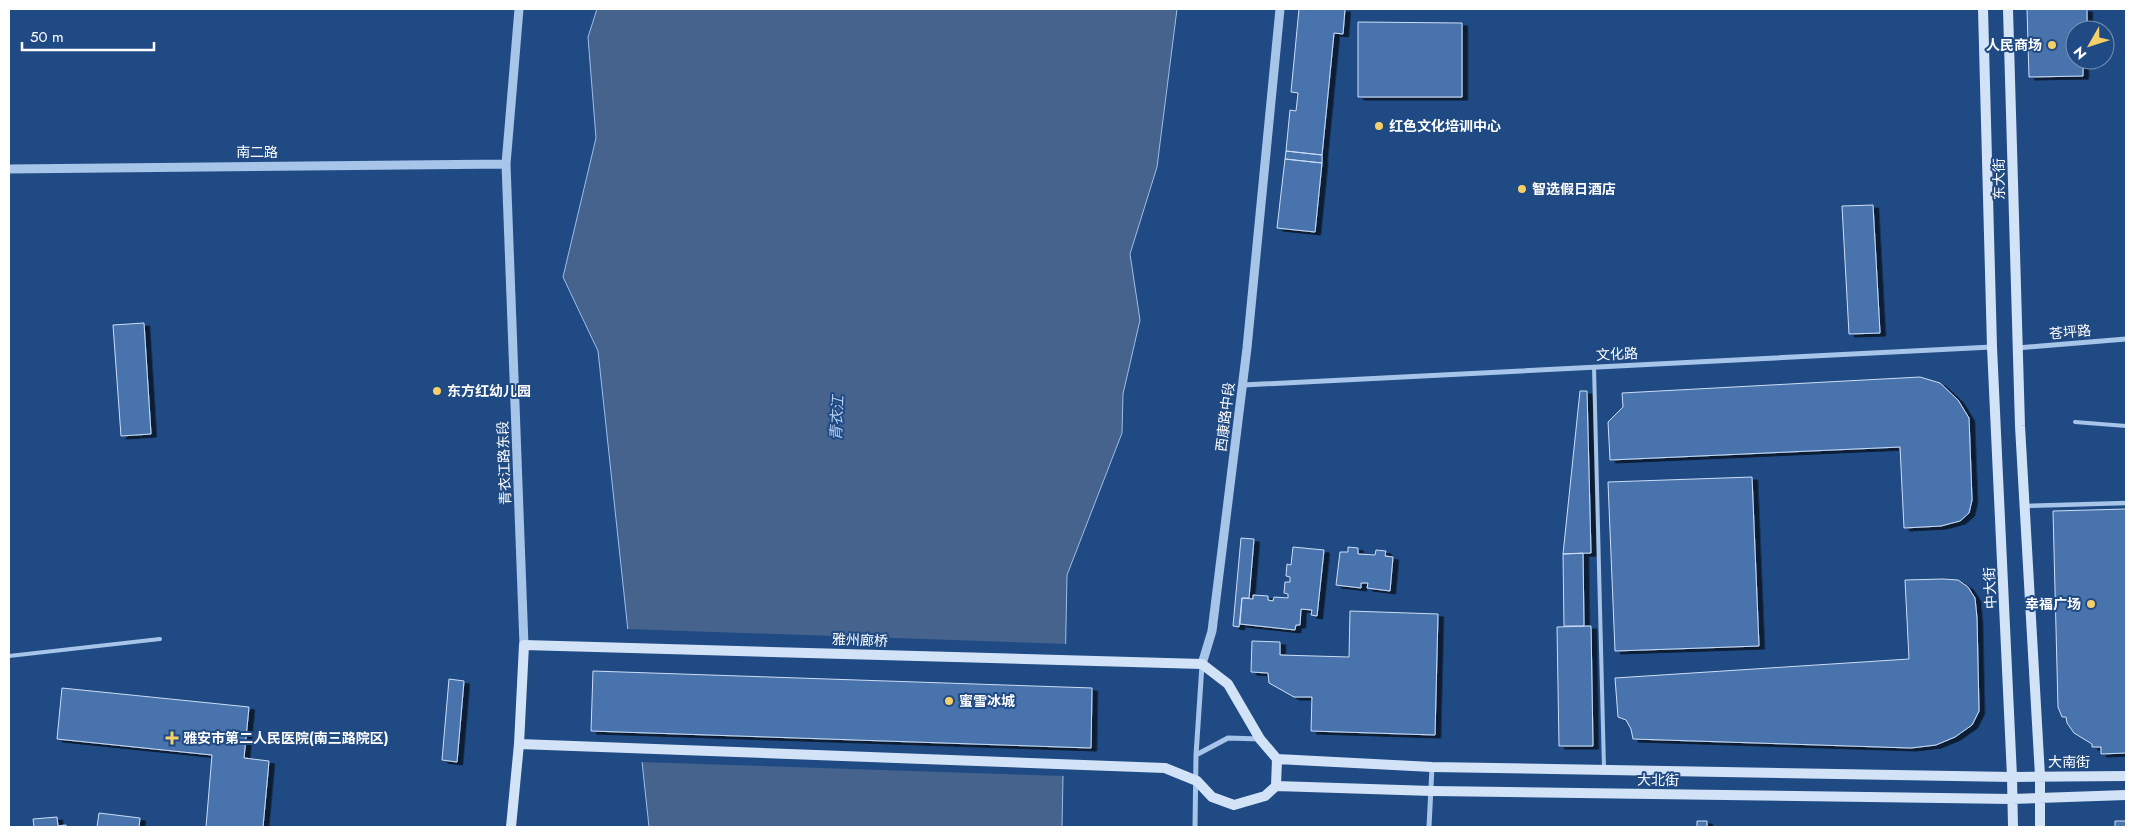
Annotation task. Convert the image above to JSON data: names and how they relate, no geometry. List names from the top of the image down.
{
  "streets": {
    "main road": [
      "东大街",
      "青衣江路东段",
      "中大街",
      "雅州廊桥",
      "大南街",
      "大北街"
    ],
    "street": [
      "南二路",
      "苍坪路",
      "文化路",
      "西康路中段"
    ]
  },
  "crossings": [
    ["南二路", "青衣江路东段"],
    ["东大街", "苍坪路"],
    ["东大街", "文化路"],
    ["东大街", "中大街"],
    ["文化路", "西康路中段"],
    ["文化路", "中大街"],
    ["西康路中段", "雅州廊桥"],
    ["西康路中段", "大北街"],
    ["青衣江路东段", "雅州廊桥"],
    ["中大街", "大南街"],
    ["中大街", "大北街"],
    ["大南街", "大北街"]
  ],
  "water": ["青衣江"],
  "places": {
    "other": [
      "人民商场",
      "红色文化培训中心",
      "智选假日酒店",
      "东方红幼儿园",
      "幸福广场",
      "蜜雪冰城"
    ],
    "health": ["雅安市第二人民医院(南三路院区)"]
  },
  "scale_bar": "50 m",
  "north": "bottom left"
}
